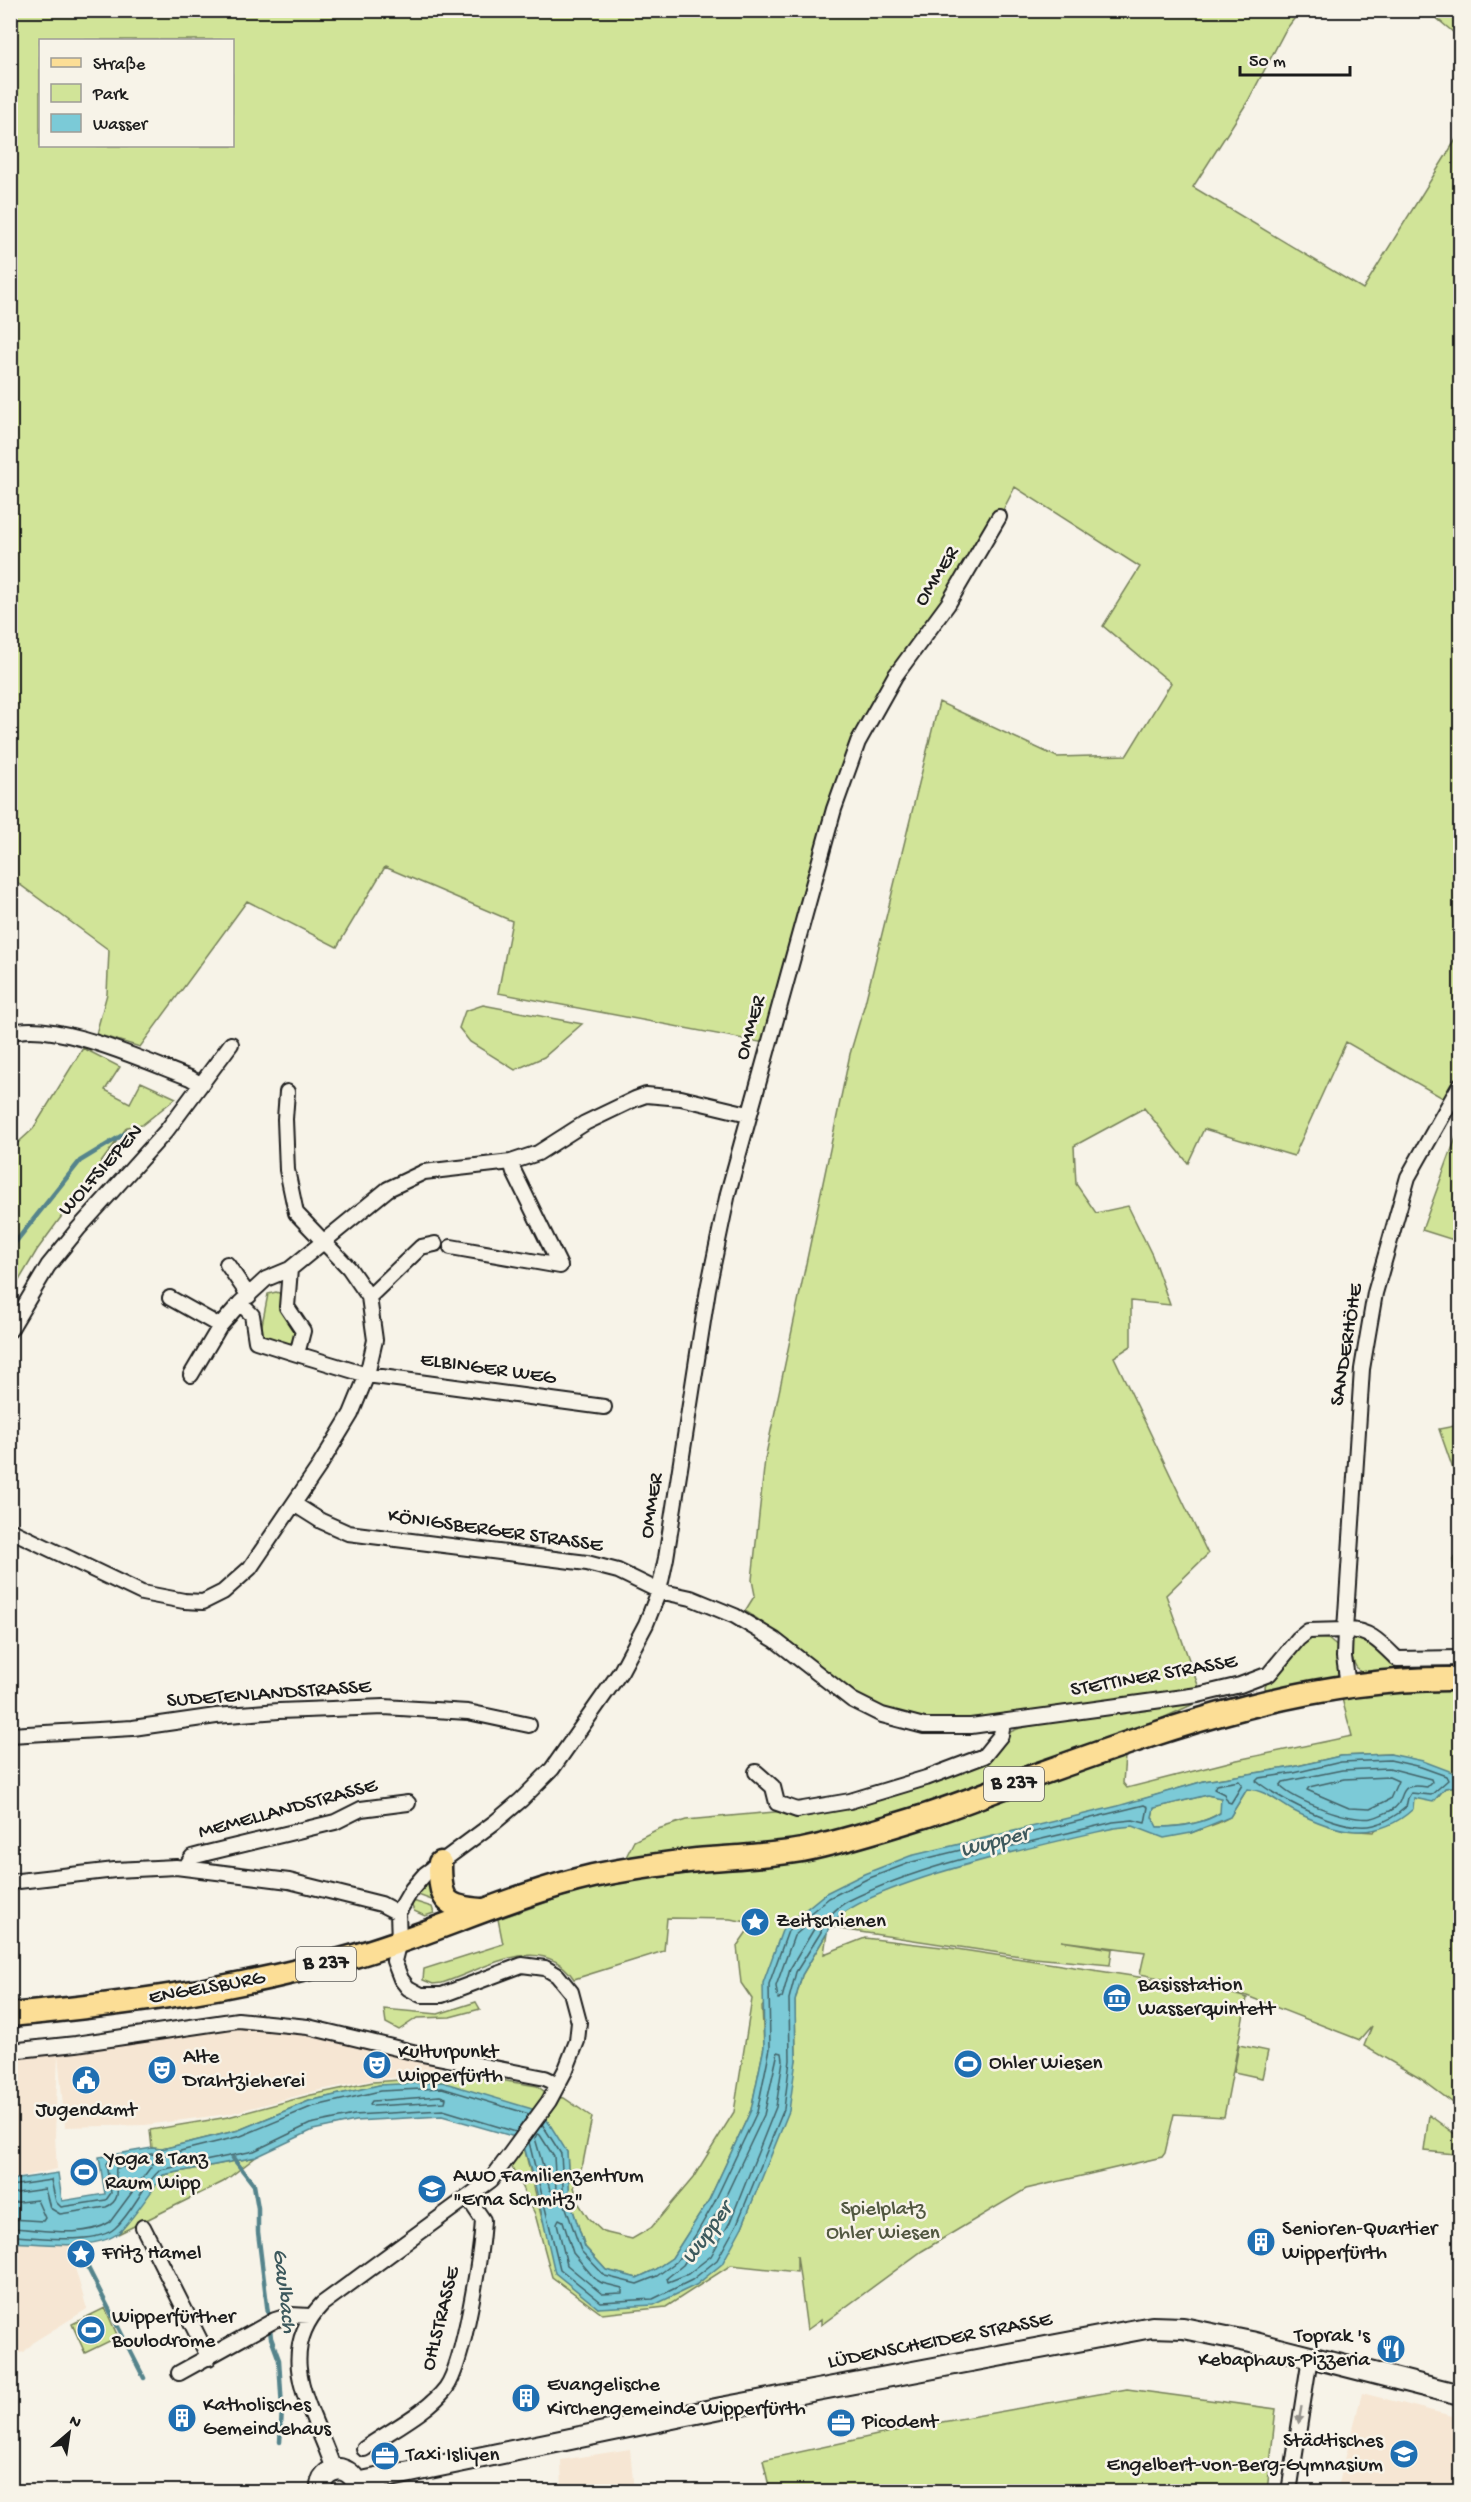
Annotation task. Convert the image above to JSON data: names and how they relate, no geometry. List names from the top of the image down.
{
  "streets": {
    "main road": ["B 237", "ENGELSBURG", "LÜDENSCHEIDER STRASSE"],
    "street": [
      "OMMER",
      "WOLFSIEPEN",
      "SANDERHÖHE",
      "ELBINGER WEG",
      "KÖNIGSBERGER STRASSE",
      "STETTINER STRASSE",
      "SUDETENLANDSTRASSE",
      "MEMELLANDSTRASSE",
      "OHLSTRASSE"
    ]
  },
  "crossings": [
    ["OMMER", "KÖNIGSBERGER STRASSE"],
    ["OMMER", "STETTINER STRASSE"],
    ["SANDERHÖHE", "STETTINER STRASSE"],
    ["KÖNIGSBERGER STRASSE", "STETTINER STRASSE"],
    ["B 237", "ENGELSBURG"]
  ],
  "water": ["Wupper", "Gaulbach"],
  "parks": ["Spielplatz Ohler Wiesen"],
  "places": {
    "place": ["Zeitschienen", "Fritz Hamel"],
    "museum": ["Basisstation Wasserquintett"],
    "sports": ["Ohler Wiesen", "Yoga & Tanz Raum Wipp", "Wipperfürther Boulodrome"],
    "theatre": ["Kulturpunkt Wipperfürth", "Alte Drahtzieherei"],
    "public building": ["Jugendamt"],
    "school or university": ["AWO Familienzentrum \"Erna Schmitz\"", "Städtisches Engelbert-von-Berg-Gymnasium"],
    "building": ["Senioren-Quartier Wipperfürth", "Evangelische Kirchengemeinde Wipperfürth", "Katholisches Gemeindehaus"],
    "restaurant": ["Toprak 's Kebaphaus-Pizzeria"],
    "office": ["Picodent", "Taxi Isliyen"]
  },
  "legend": ["Straße", "Park", "Wasser"],
  "scale_bar": "50 m",
  "north": "top right"
}
